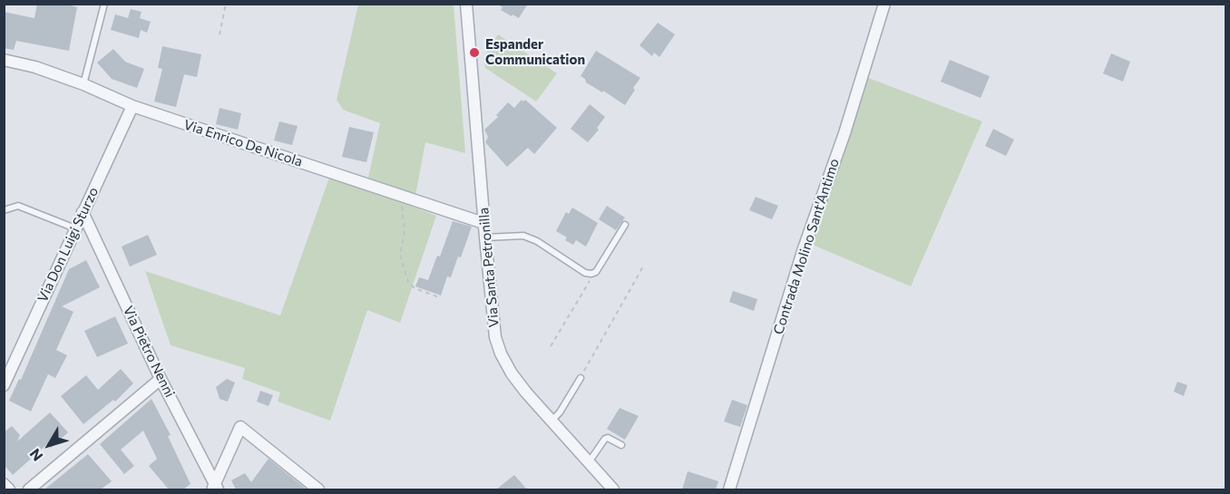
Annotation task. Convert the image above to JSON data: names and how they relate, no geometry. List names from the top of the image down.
{
  "streets": {
    "street": [
      "Via Enrico De Nicola",
      "Via Don Luigi Sturzo",
      "Contrada Molino Sant'Antimo",
      "Via Santa Petronilla",
      "Via Pietro Nenni"
    ]
  },
  "crossings": [
    ["Via Enrico De Nicola", "Via Don Luigi Sturzo"],
    ["Via Enrico De Nicola", "Via Santa Petronilla"],
    ["Via Don Luigi Sturzo", "Via Pietro Nenni"]
  ],
  "places": ["Espander Communication"],
  "north": "bottom left"
}
